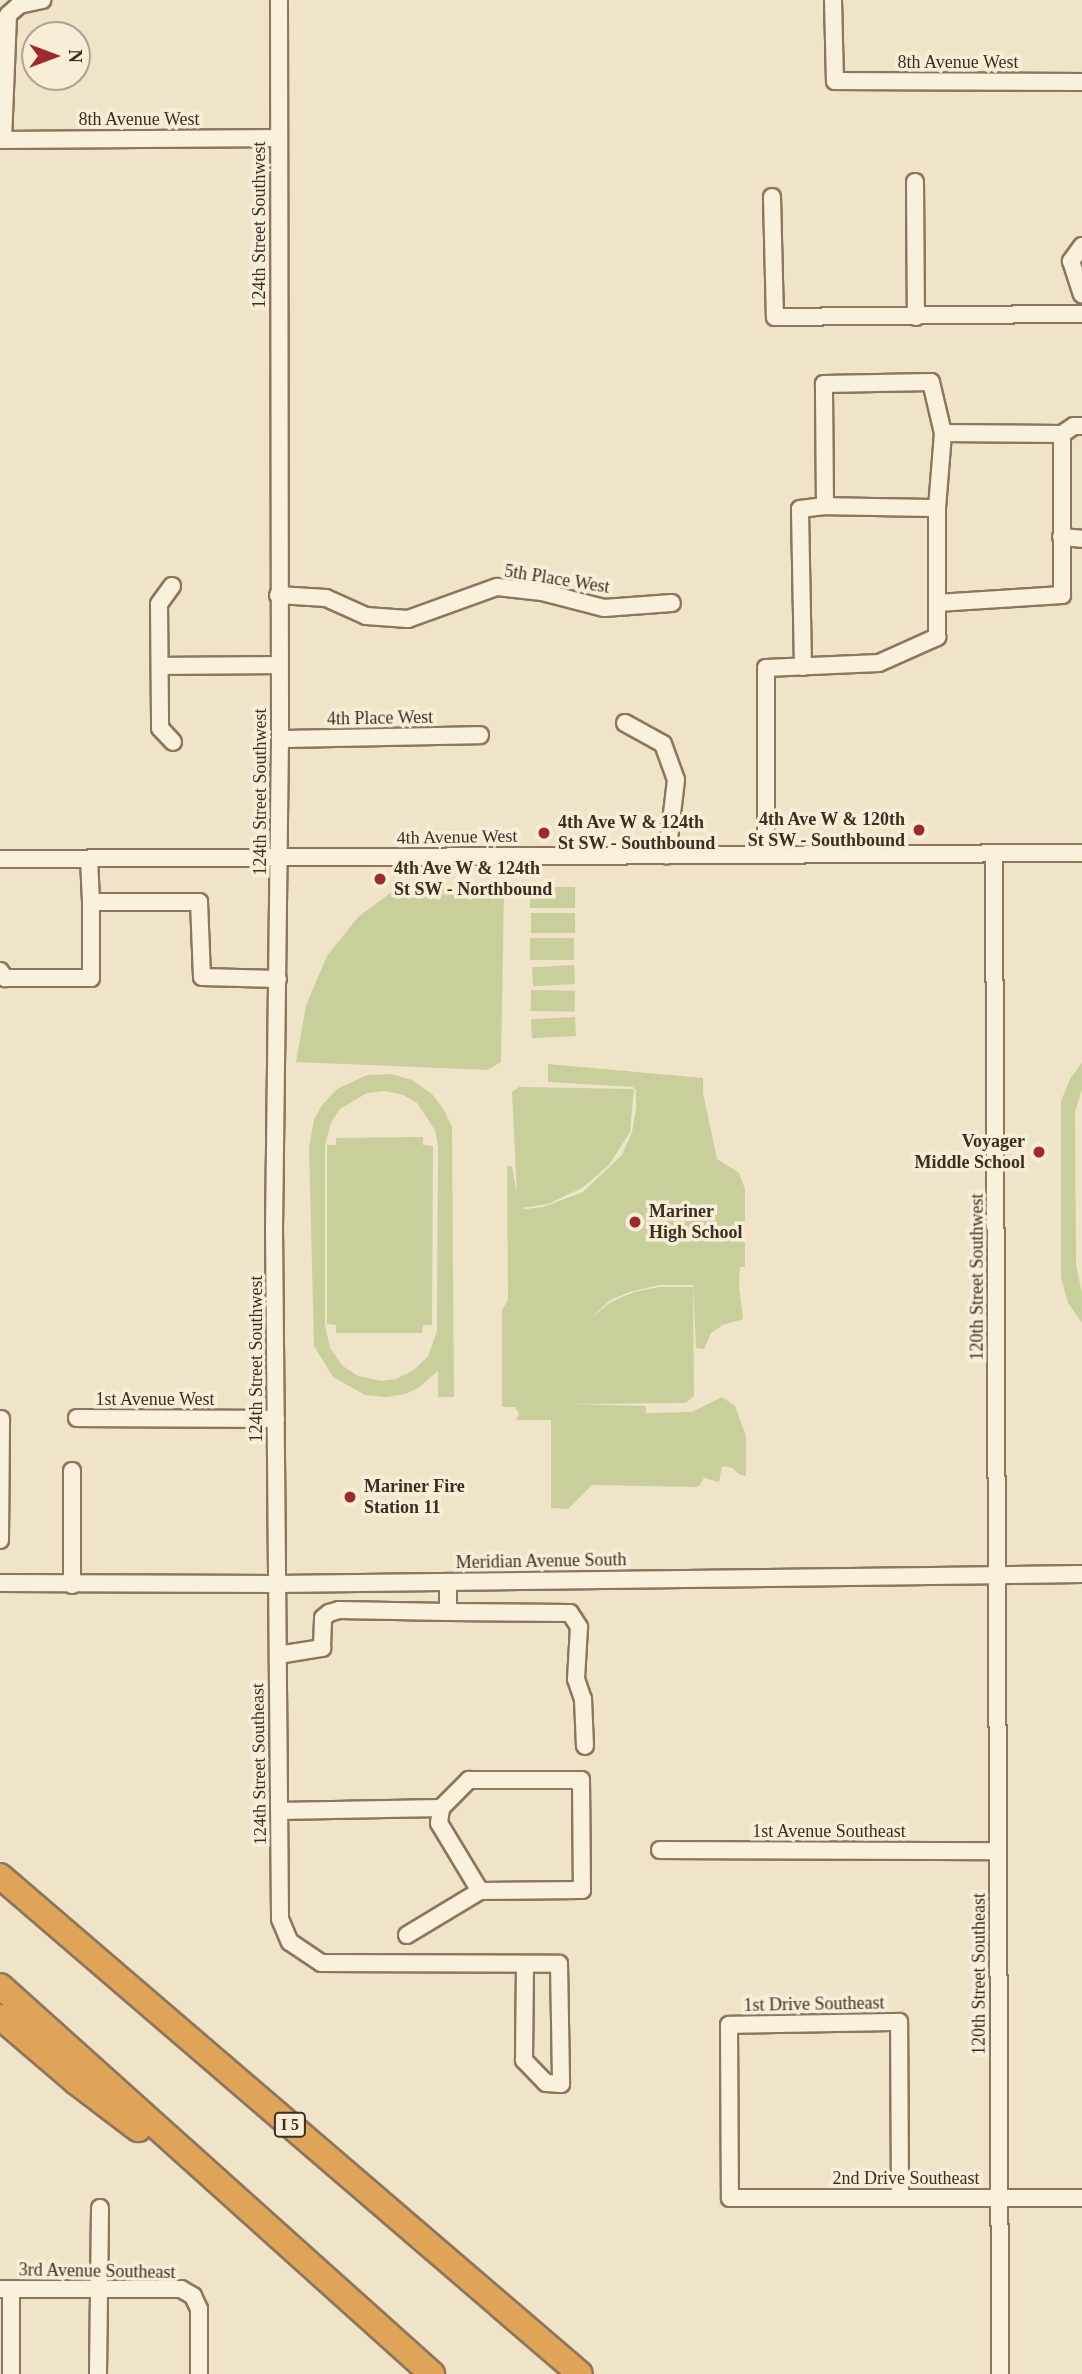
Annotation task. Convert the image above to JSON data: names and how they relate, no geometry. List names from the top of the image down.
{
  "streets": {
    "highway": ["I 5"],
    "street": [
      "8th Avenue West",
      "124th Street Southwest",
      "5th Place West",
      "4th Place West",
      "4th Avenue West",
      "120th Street Southwest",
      "1st Avenue West",
      "Meridian Avenue South",
      "124th Street Southeast",
      "1st Avenue Southeast",
      "120th Street Southeast",
      "1st Drive Southeast",
      "2nd Drive Southeast",
      "3rd Avenue Southeast"
    ]
  },
  "crossings": [
    ["8th Avenue West", "124th Street Southwest"],
    ["124th Street Southwest", "5th Place West"],
    ["124th Street Southwest", "4th Place West"],
    ["124th Street Southwest", "4th Avenue West"],
    ["124th Street Southwest", "1st Avenue West"],
    ["124th Street Southwest", "Meridian Avenue South"],
    ["124th Street Southwest", "124th Street Southeast"],
    ["4th Avenue West", "120th Street Southwest"],
    ["120th Street Southwest", "Meridian Avenue South"],
    ["120th Street Southwest", "120th Street Southeast"],
    ["Meridian Avenue South", "124th Street Southeast"],
    ["Meridian Avenue South", "120th Street Southeast"],
    ["1st Avenue Southeast", "120th Street Southeast"],
    ["120th Street Southeast", "2nd Drive Southeast"],
    ["1st Drive Southeast", "2nd Drive Southeast"]
  ],
  "places": [
    "4th Ave W & 120th St SW - Southbound",
    "4th Ave W & 124th St SW - Southbound",
    "4th Ave W & 124th St SW - Northbound",
    "Voyager Middle School",
    "Mariner High School",
    "Mariner Fire Station 11"
  ],
  "north": "right"
}
